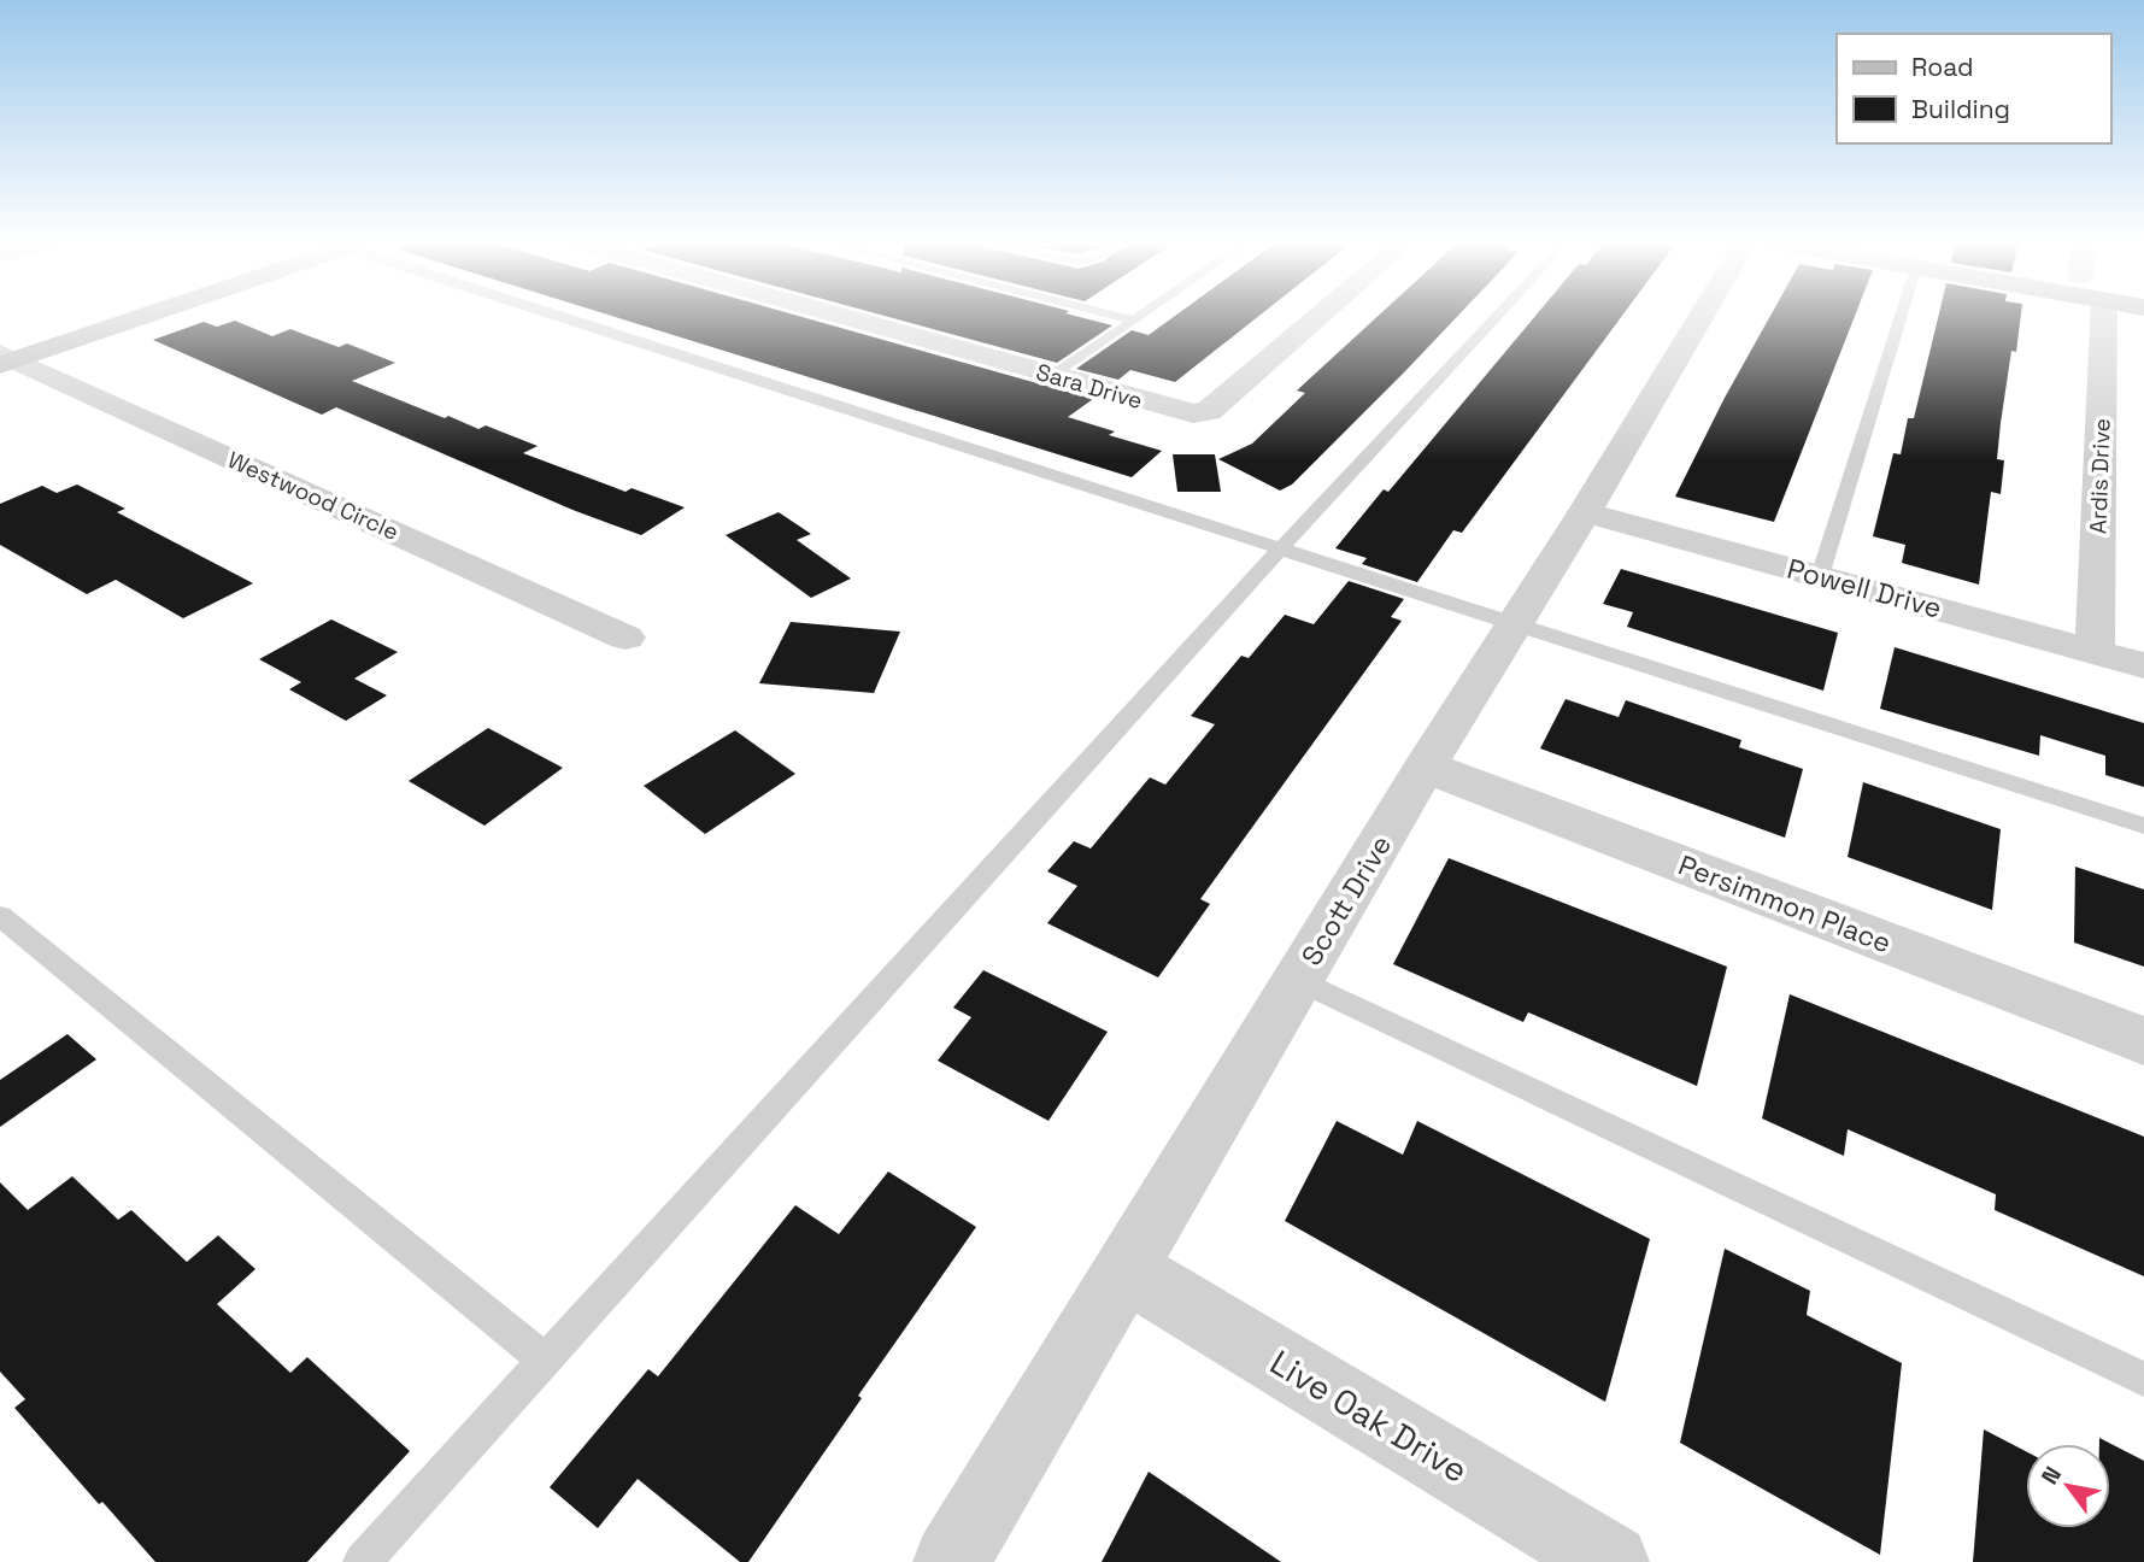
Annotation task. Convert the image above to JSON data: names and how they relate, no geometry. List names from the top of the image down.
{
  "streets": {
    "street": [
      "Sara Drive",
      "Ardis Drive",
      "Westwood Circle",
      "Powell Drive",
      "Scott Drive",
      "Persimmon Place",
      "Live Oak Drive"
    ]
  },
  "crossings": [
    ["Ardis Drive", "Powell Drive"],
    ["Powell Drive", "Scott Drive"],
    ["Scott Drive", "Persimmon Place"],
    ["Scott Drive", "Live Oak Drive"]
  ],
  "legend": ["Road", "Building"],
  "north": "top left"
}
